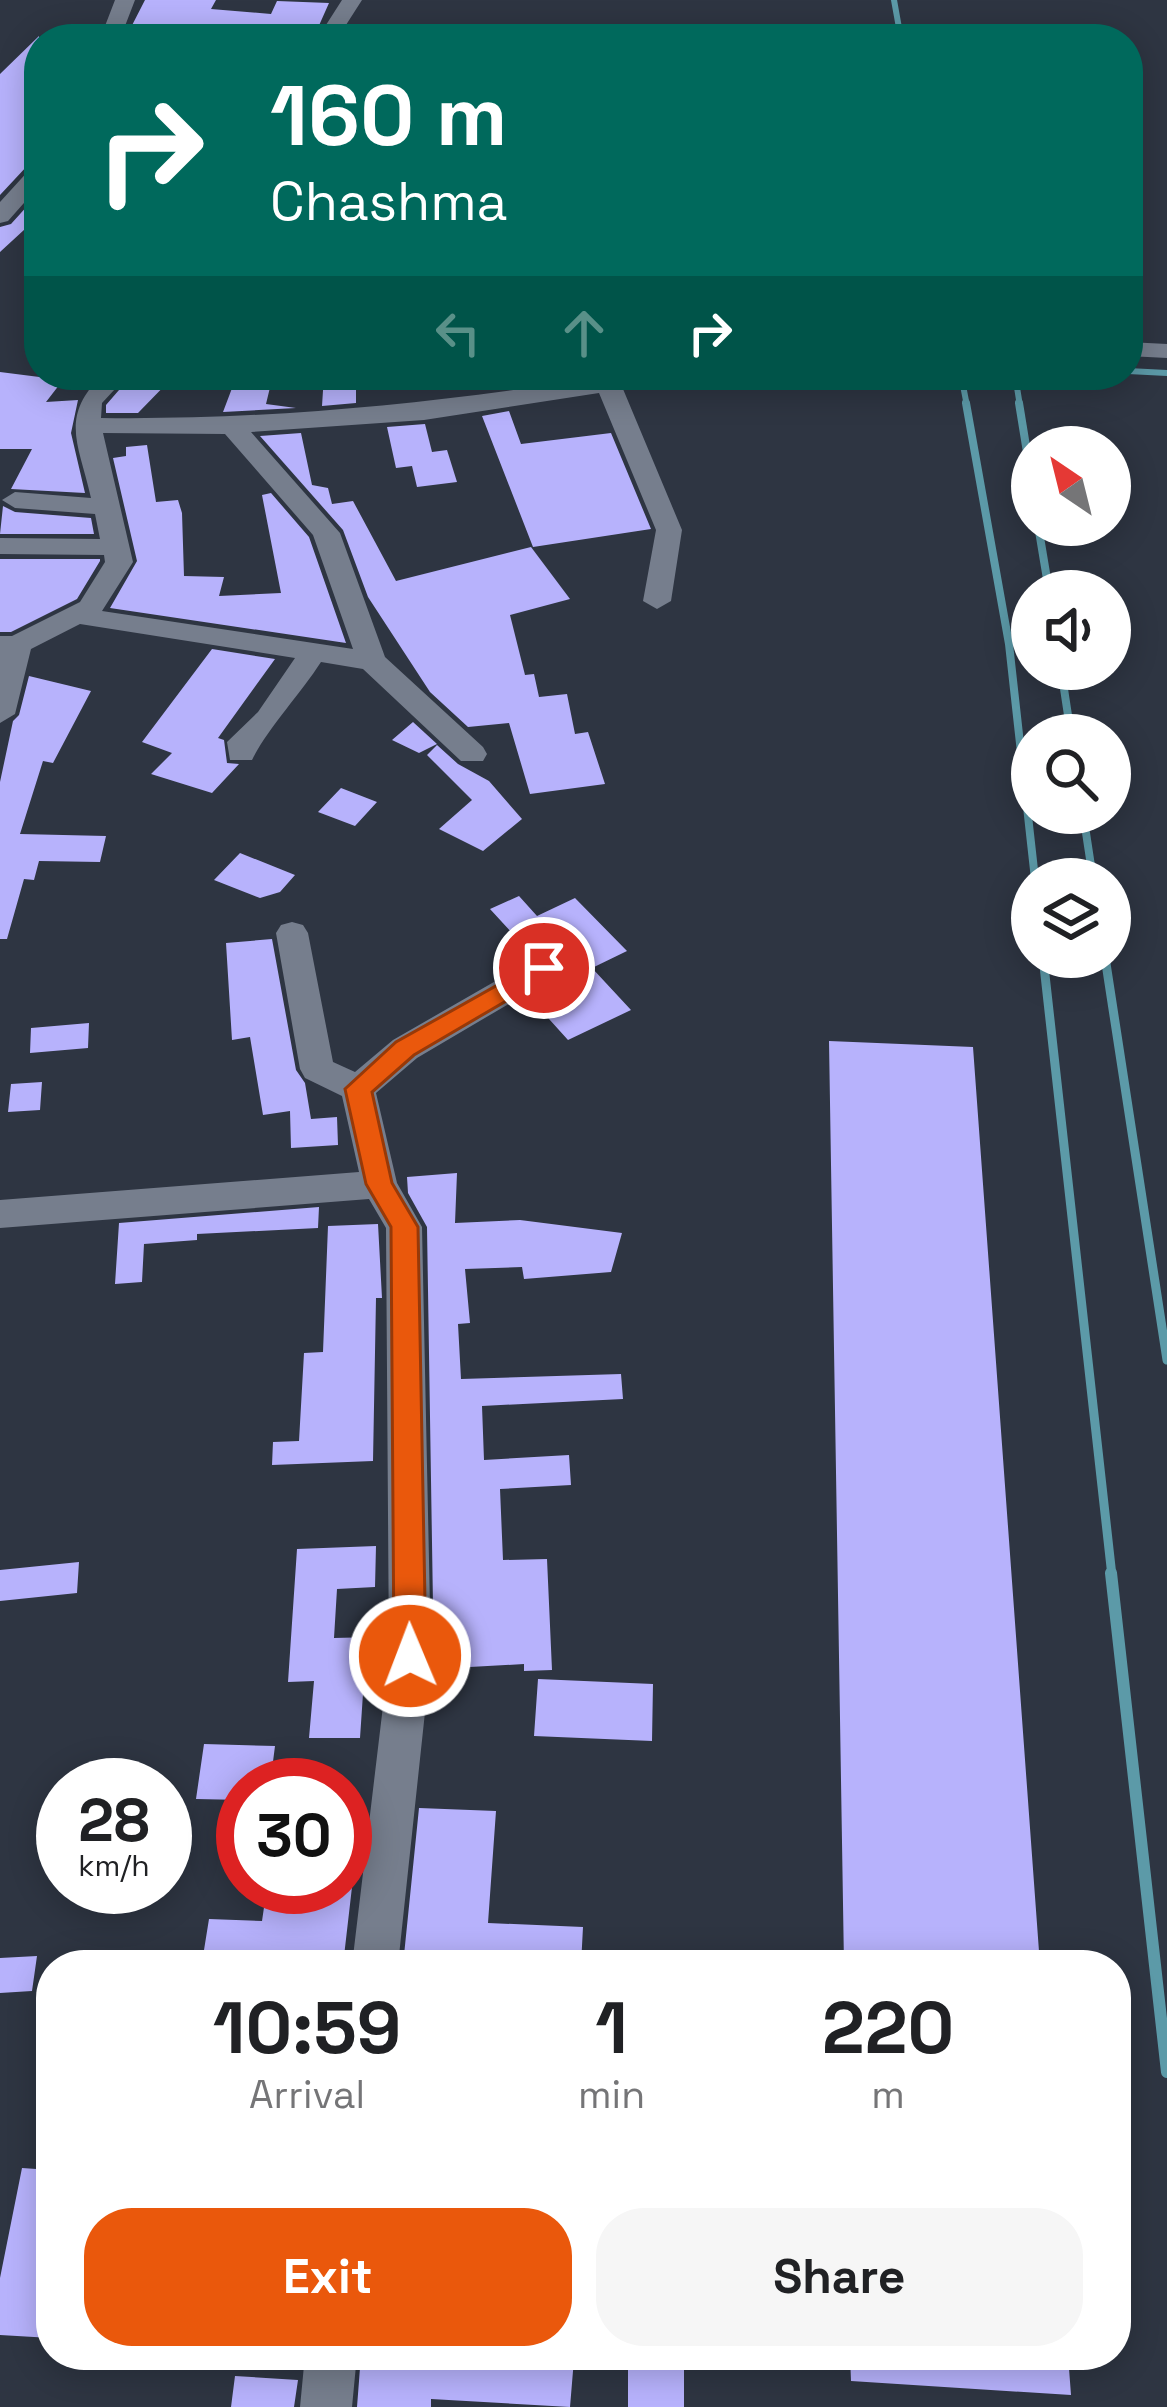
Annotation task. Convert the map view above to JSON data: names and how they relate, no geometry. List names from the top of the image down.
{
  "north": "top left",
  "page": {
    "turn": ["160 m", "Chashma"],
    "speed": "28 km/h",
    "limit": "30",
    "eta": [
      "10:59",
      "Arrival",
      "1",
      "min",
      "220",
      "m"
    ],
    "buttons": ["Exit", "Share"]
  }
}
